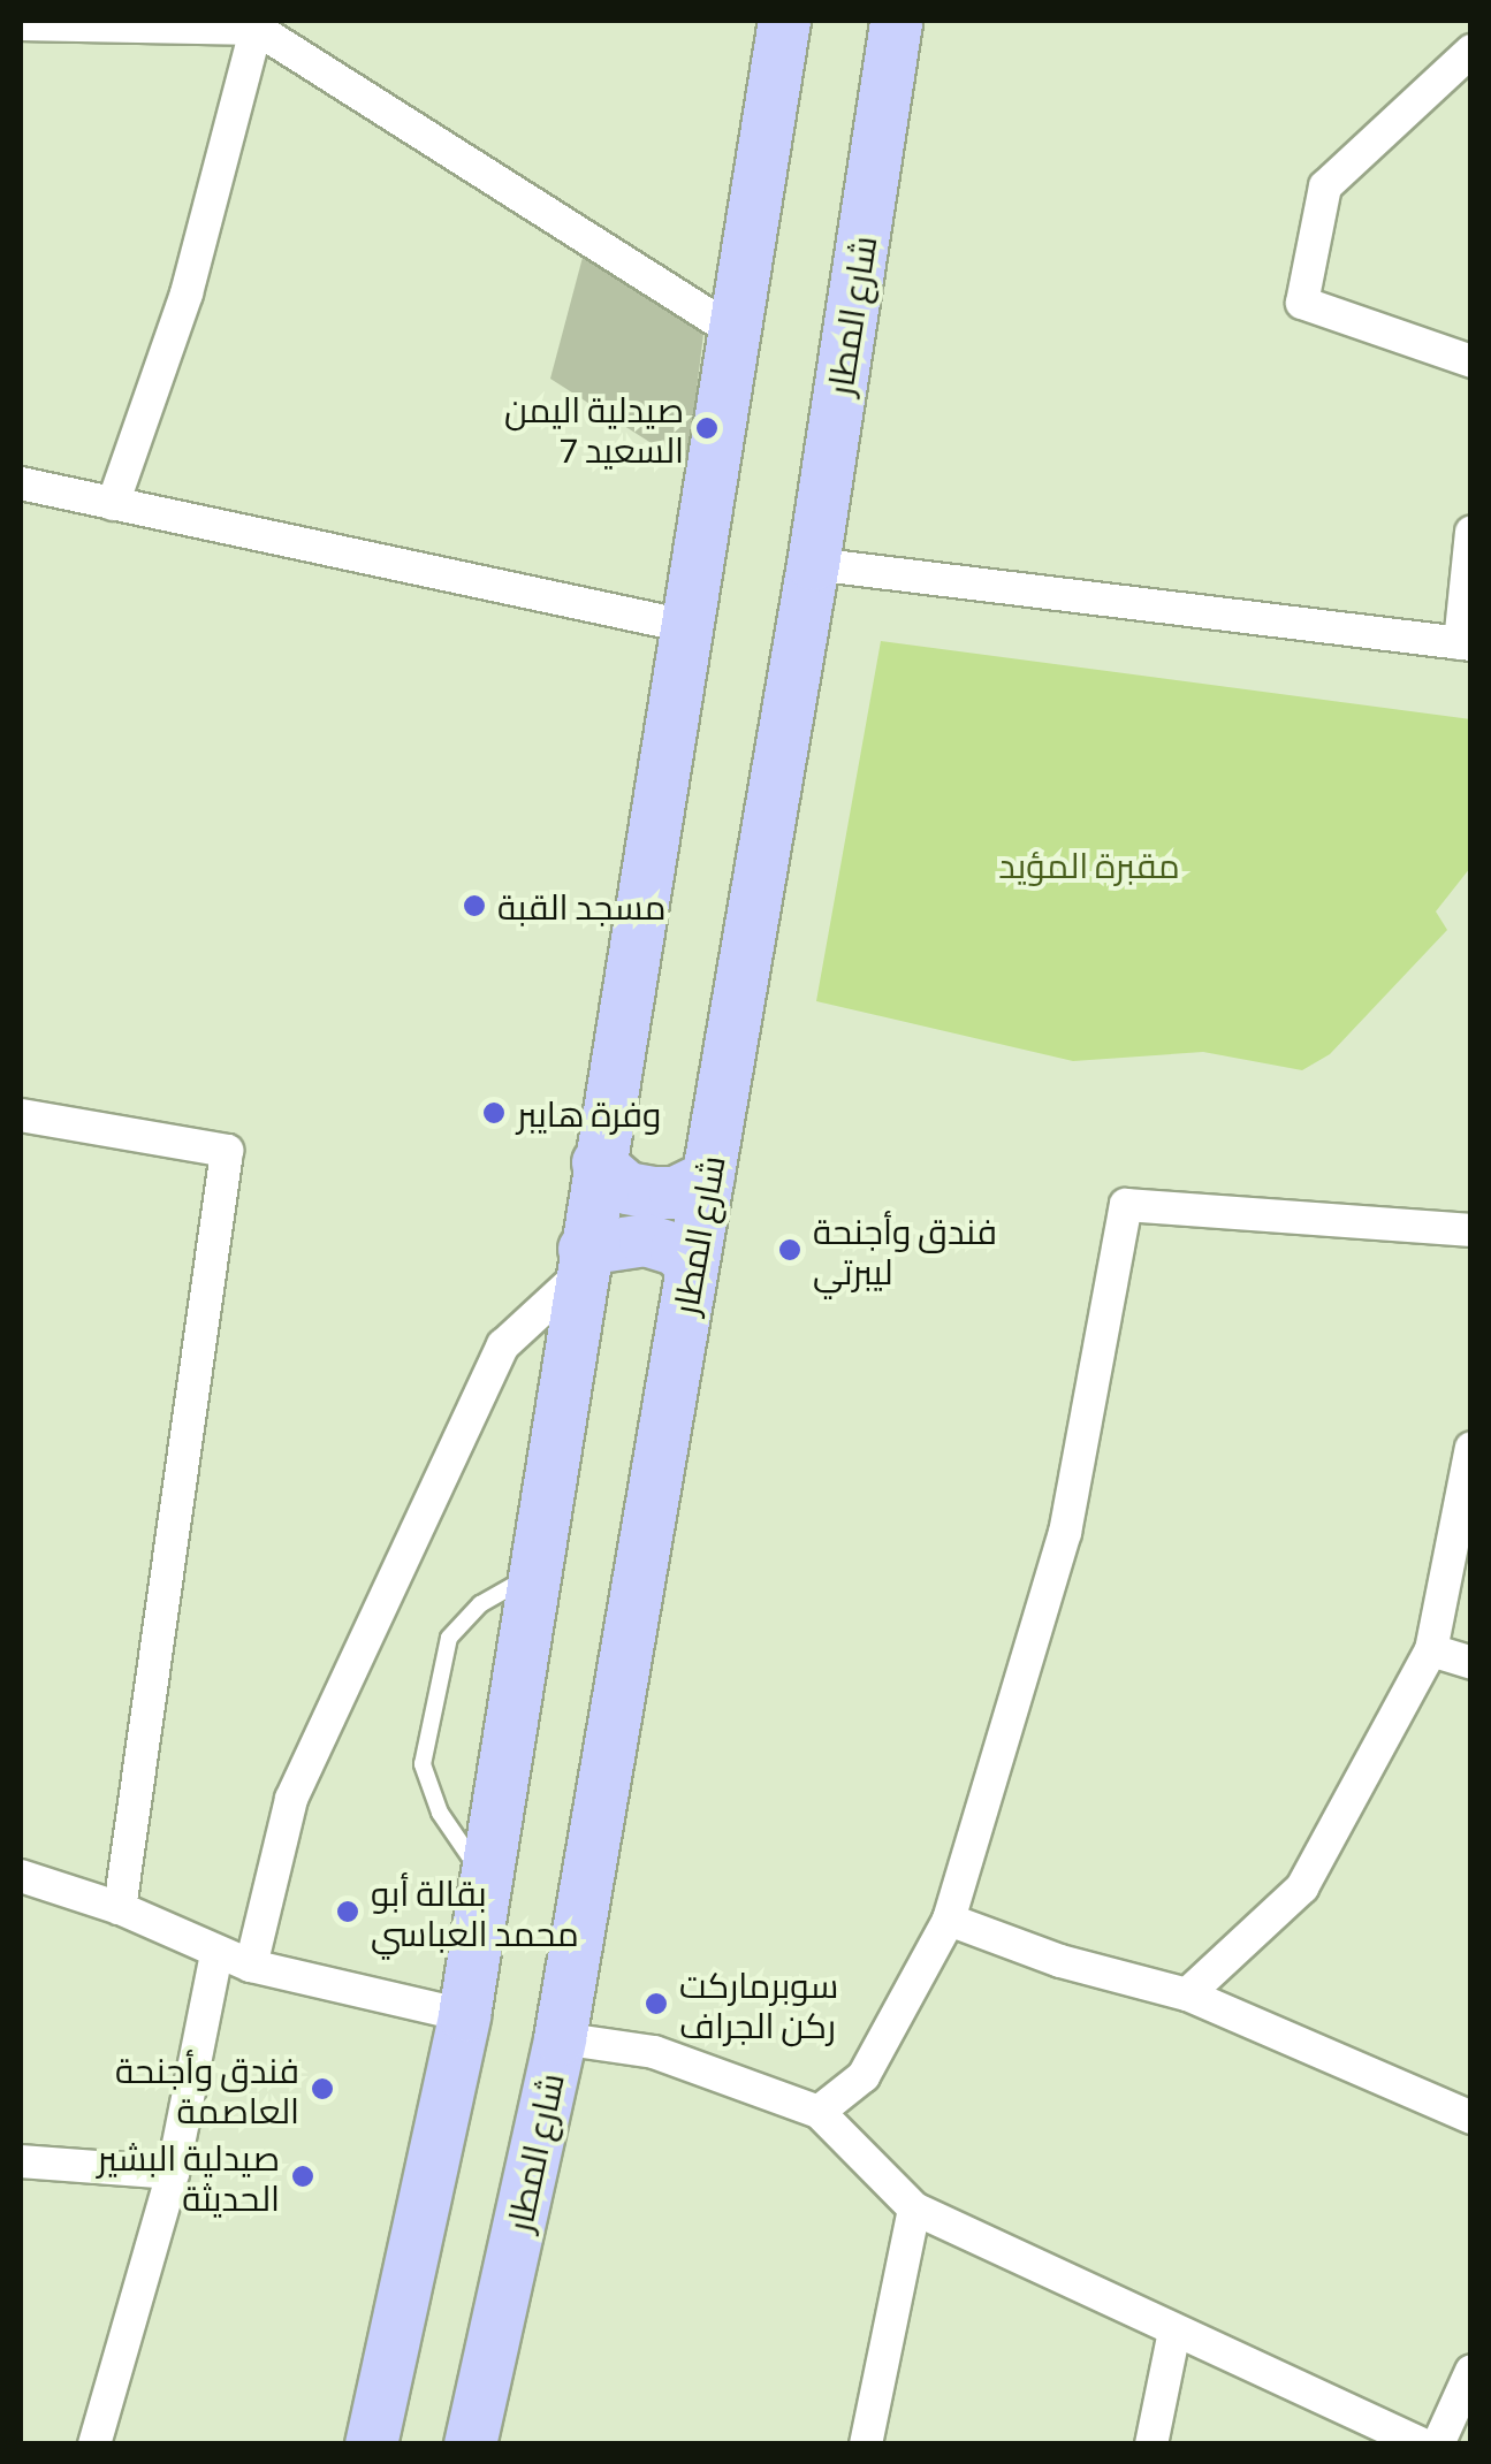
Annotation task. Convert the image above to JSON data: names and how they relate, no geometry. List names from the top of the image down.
{
  "streets": {
    "main road": ["شارع المطار"]
  },
  "parks": ["مقبرة المؤيد"],
  "places": [
    "صيدلية اليمن السعيد 7",
    "مسجد القبة",
    "وفرة هايبر",
    "فندق وأجنحة ليبرتي",
    "بقالة أبو محمد العباسي",
    "سوبرمارکت ركن الجراف",
    "فندق وأجنحة العاصمة",
    "صيدلية البشير الحديثة"
  ]
}
